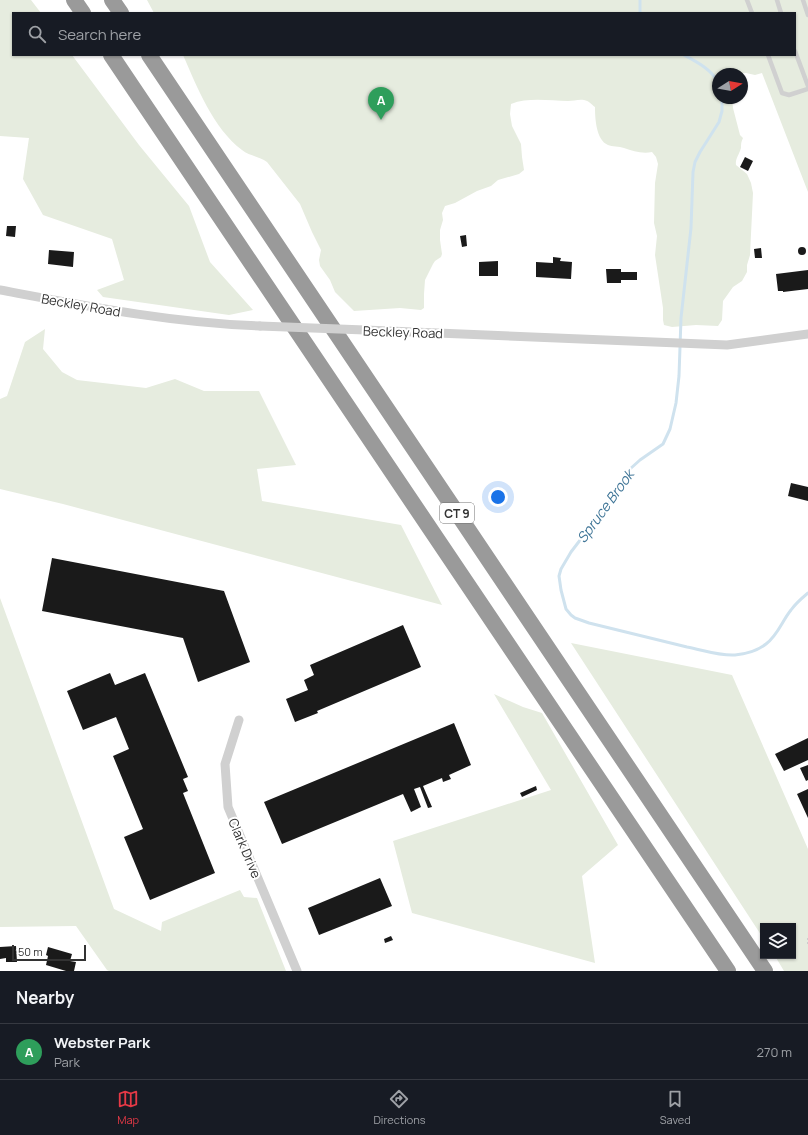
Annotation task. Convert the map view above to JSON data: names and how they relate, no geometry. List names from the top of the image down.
{
  "streets": {
    "highway": ["CT 9"],
    "street": ["Beckley Road", "Clark Drive"]
  },
  "water": ["Spruce Brook"],
  "scale_bar": "50 m",
  "north": "right",
  "page": {
    "search": "Search here",
    "pins": "A",
    "scale": "50 m",
    "heading": "Nearby",
    "list": [
      {
        "mark": "A",
        "name": "Webster Park",
        "note": "Park",
        "value": "270 m"
      }
    ],
    "nav": ["Map", "Directions", "Saved"]
  }
}
